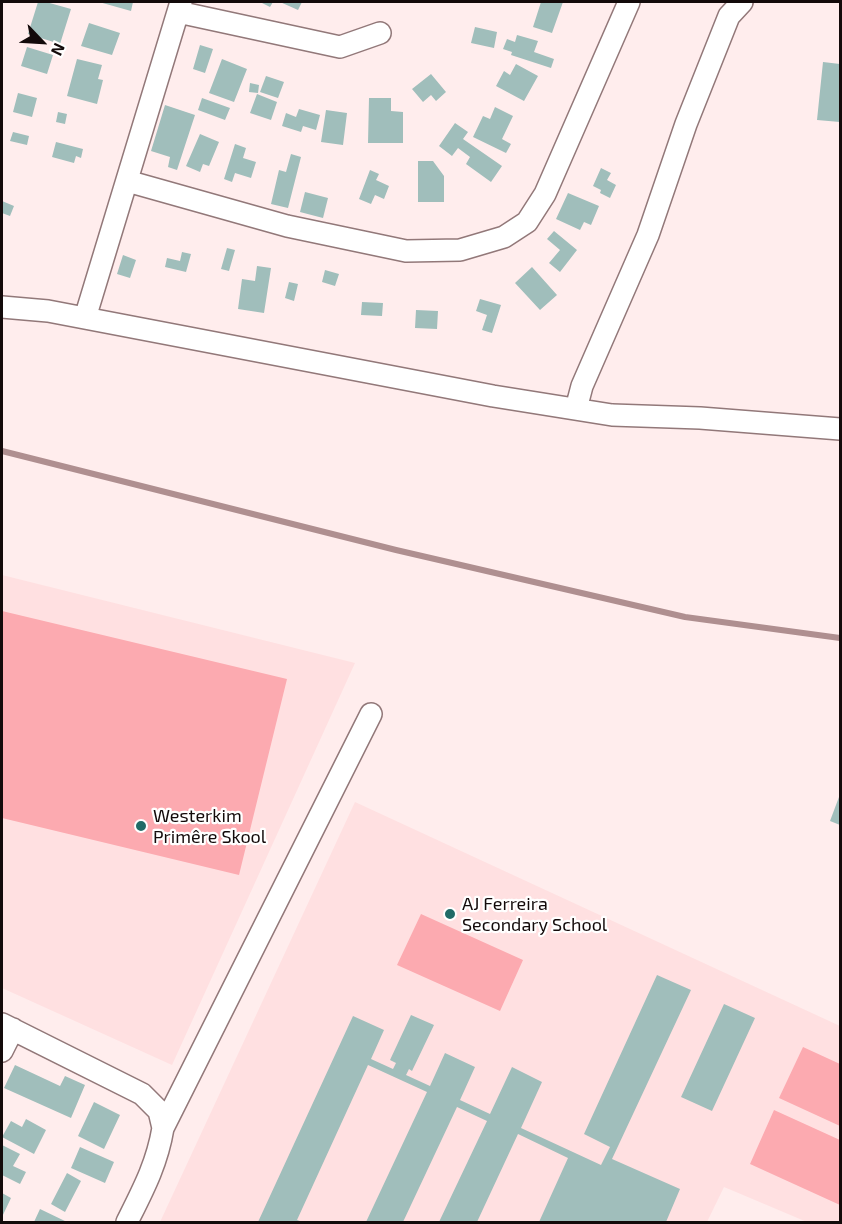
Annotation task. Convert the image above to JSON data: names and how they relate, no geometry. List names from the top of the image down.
{
  "places": ["Westerkim Primêre Skool", "AJ Ferreira Secondary School"],
  "north": "bottom right"
}
